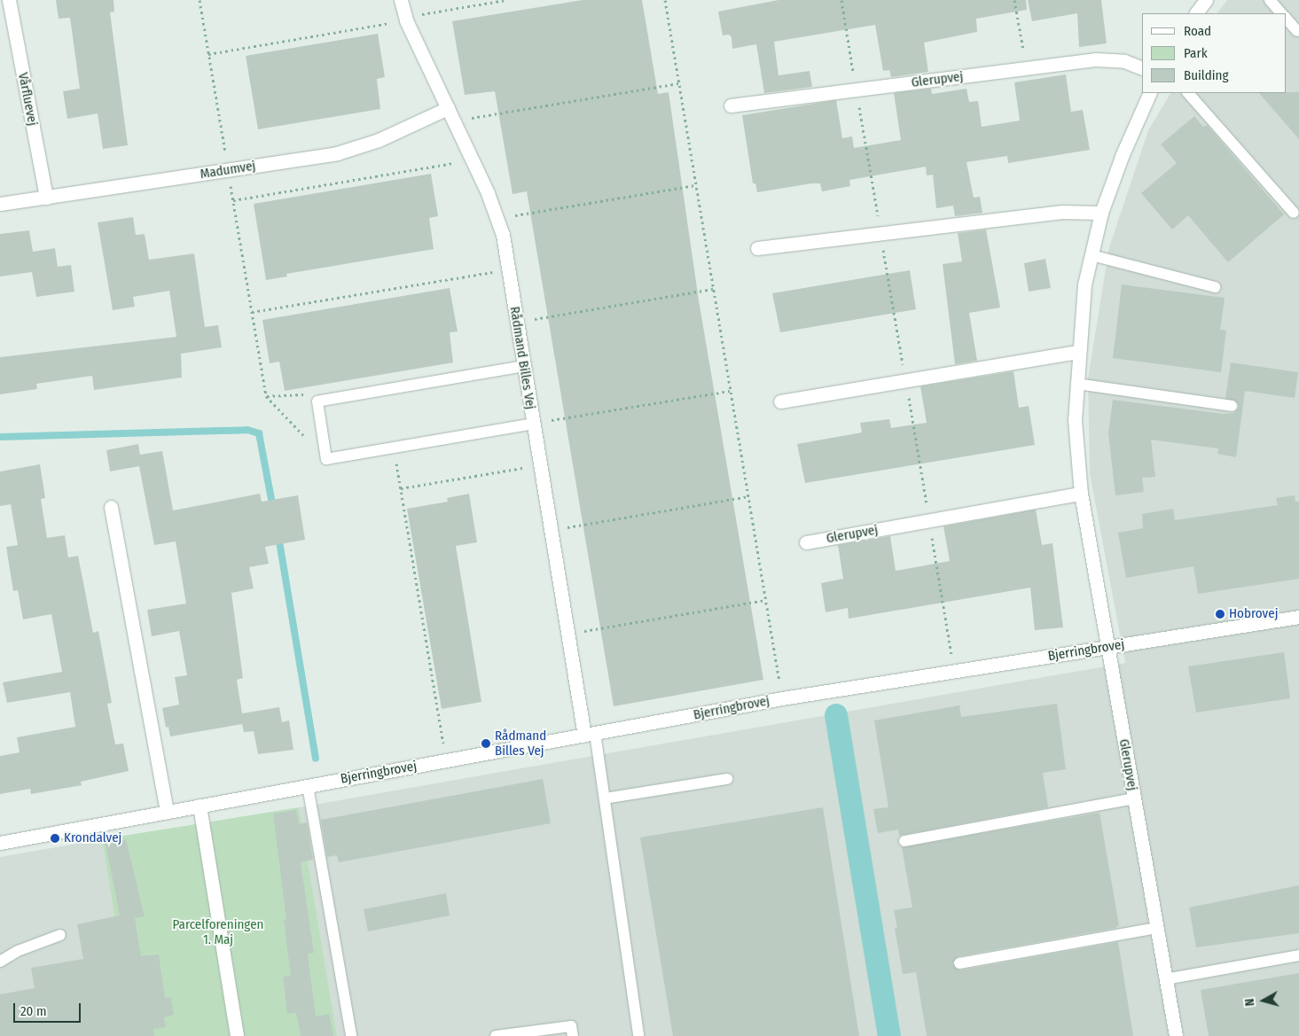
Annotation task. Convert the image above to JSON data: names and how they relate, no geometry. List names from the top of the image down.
{
  "streets": {
    "street": [
      "Glerupvej",
      "Vårfluevej",
      "Madumvej",
      "Rådmand Billes Vej",
      "Bjerringbrovej"
    ]
  },
  "crossings": [
    ["Glerupvej", "Bjerringbrovej"],
    ["Vårfluevej", "Madumvej"],
    ["Madumvej", "Rådmand Billes Vej"],
    ["Rådmand Billes Vej", "Bjerringbrovej"]
  ],
  "parks": ["Parcelforeningen 1. Maj"],
  "places": ["Hobrovej", "Rådmand Billes Vej", "Krondalvej"],
  "legend": ["Road", "Park", "Building"],
  "scale_bar": "20 m",
  "north": "left"
}
